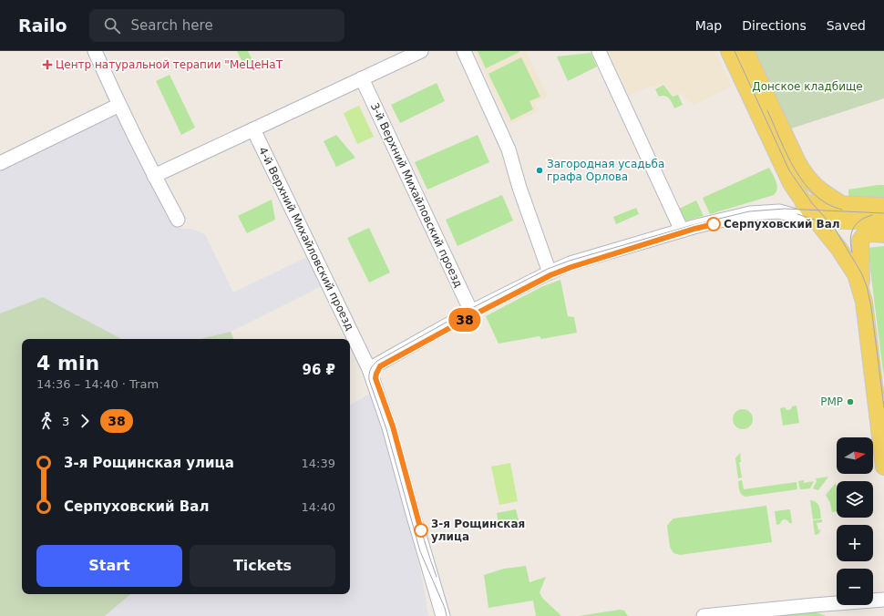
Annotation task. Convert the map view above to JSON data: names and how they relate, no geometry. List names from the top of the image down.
{
  "streets": {
    "street": ["3-й Верхний Михайловский проезд", "4-й Верхний Михайловский проезд"]
  },
  "parks": ["Донское кладбище"],
  "places": {
    "health": ["Центр натуральной терапии \"МеЦеНаТ"],
    "other": [
      "Загородная усадьба графа Орлова",
      "Серпуховский Вал",
      "PMP",
      "3-я Рощинская улица"
    ]
  },
  "lines": ["tram line 38"],
  "north": "right",
  "page": {
    "header": "Railo",
    "search": "Search here",
    "nav": ["Map", "Directions", "Saved"],
    "on_map": "38",
    "heading": ["4 min", "14:36 – 14:40 · Tram", "96 ₽"],
    "legs": ["3", "38"],
    "map_buttons": ["+", "−"],
    "list": [
      {
        "name": "3-я Рощинская улица",
        "value": "14:39"
      },
      {
        "name": "Серпуховский Вал",
        "value": "14:40"
      }
    ],
    "buttons": ["Start", "Tickets"]
  }
}
